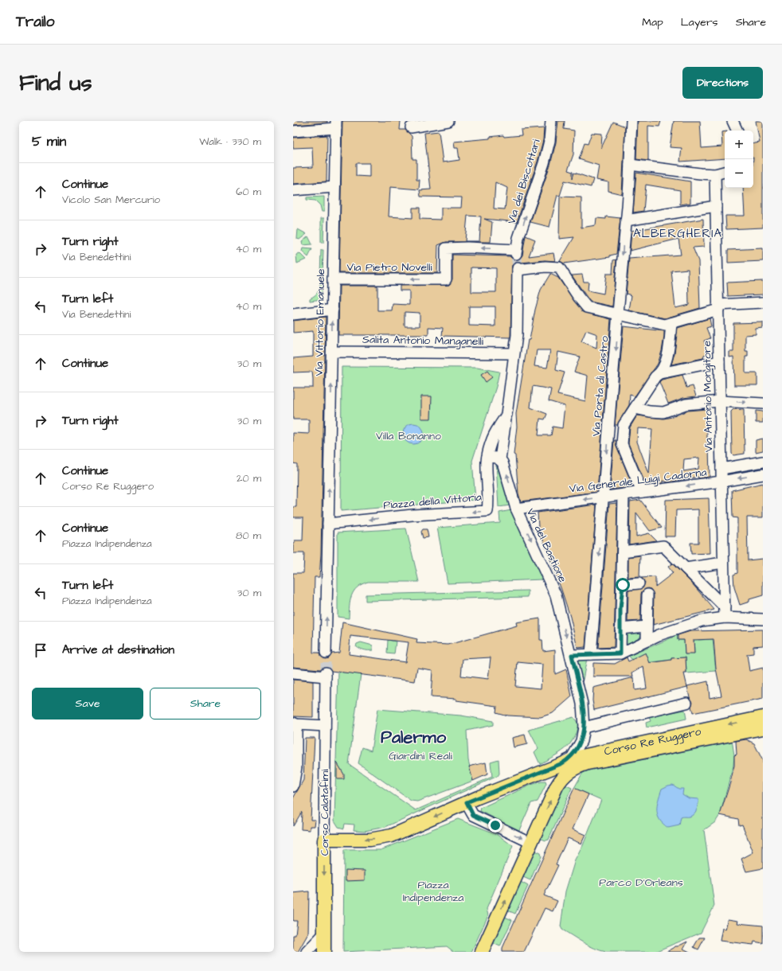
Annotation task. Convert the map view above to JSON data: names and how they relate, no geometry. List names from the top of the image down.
{
  "streets": {
    "main road": ["Corso Re Ruggero", "Corso Calatafimi"],
    "street": [
      "Via dei Biscottari",
      "Via Pietro Novelli",
      "Via Vittorio Emanuele",
      "Salita Antonio Manganelli",
      "Via Porta di Castro",
      "Via Antonio Mongitore",
      "Via Generale Luigi Cadorna",
      "Piazza della Vittoria",
      "Via del Bastione"
    ]
  },
  "crossings": [
    ["Via dei Biscottari", "Via Pietro Novelli"],
    ["Via Pietro Novelli", "Via Vittorio Emanuele"],
    ["Via Vittorio Emanuele", "Salita Antonio Manganelli"],
    ["Via Vittorio Emanuele", "Piazza della Vittoria"],
    ["Via Porta di Castro", "Via Generale Luigi Cadorna"],
    ["Via Antonio Mongitore", "Via Generale Luigi Cadorna"],
    ["Via Generale Luigi Cadorna", "Via del Bastione"],
    ["Via del Bastione", "Corso Re Ruggero"]
  ],
  "one_way": ["Via Pietro Novelli", "Via Vittorio Emanuele", "Piazza della Vittoria"],
  "districts": ["ALBERGHERIA", "Palermo"],
  "parks": [
    "Villa Bonanno",
    "Giardini Reali",
    "Parco D'Orleans",
    "Piazza Indipendenza"
  ],
  "page": {
    "header": "Trailo",
    "nav": ["Map", "Layers", "Share"],
    "buttons": [
      "Directions",
      ["Save", "Share"]
    ],
    "title": "Find us",
    "heading": ["5 min", "Walk · 330 m"],
    "map_buttons": ["+", "−"],
    "list": [
      ["Continue", "Vicolo San Mercurio", "60 m"],
      ["Turn right", "Via Benedettini", "40 m"],
      ["Turn left", "Via Benedettini", "40 m"],
      ["Continue", "30 m"],
      ["Turn right", "30 m"],
      ["Continue", "Corso Re Ruggero", "20 m"],
      ["Continue", "Piazza Indipendenza", "80 m"],
      ["Turn left", "Piazza Indipendenza", "30 m"],
      "Arrive at destination"
    ]
  }
}
